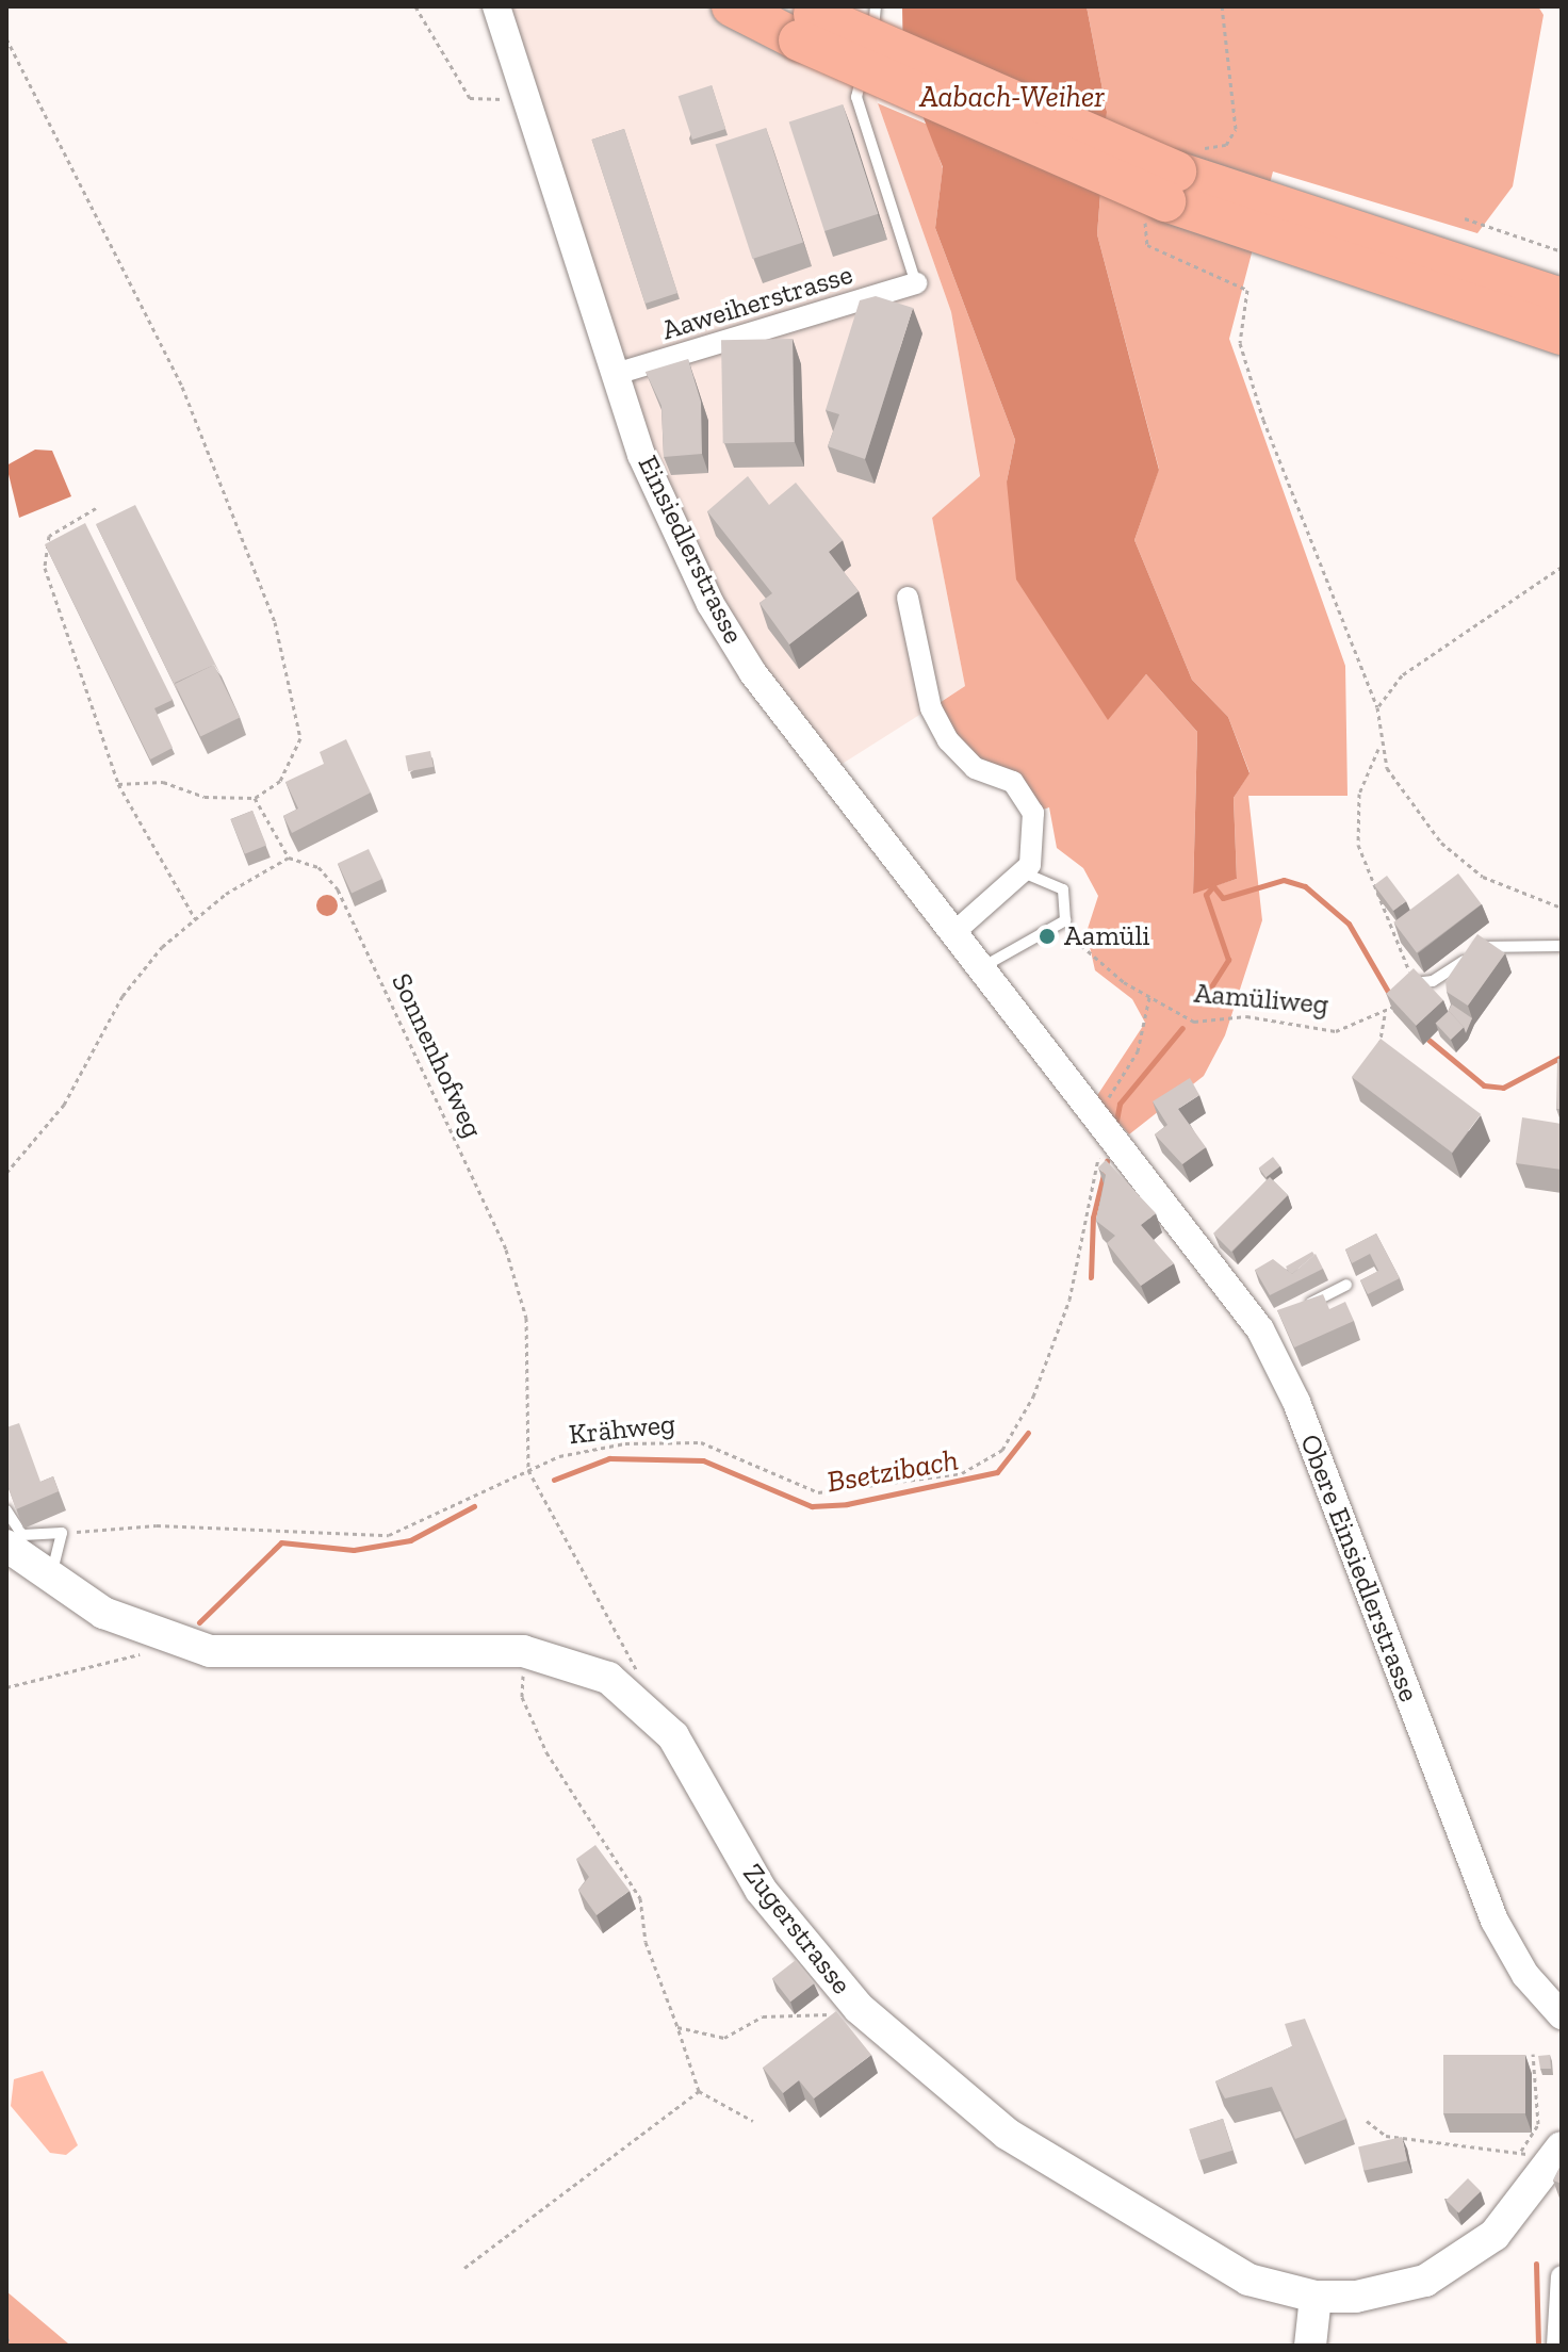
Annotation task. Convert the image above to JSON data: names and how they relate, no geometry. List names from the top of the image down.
{
  "streets": {
    "main road": ["Zugerstrasse"],
    "street": ["Aaweiherstrasse", "Einsiedlerstrasse", "Obere Einsiedlerstrasse"],
    "path": ["Aamüliweg", "Sonnenhofweg", "Krähweg"]
  },
  "crossings": [
    ["Aaweiherstrasse", "Einsiedlerstrasse"],
    ["Einsiedlerstrasse", "Obere Einsiedlerstrasse"],
    ["Sonnenhofweg", "Krähweg"],
    ["Sonnenhofweg", "Zugerstrasse"]
  ],
  "water": ["Aabach-Weiher", "Bsetzibach"],
  "places": ["Aamüli"]
}
